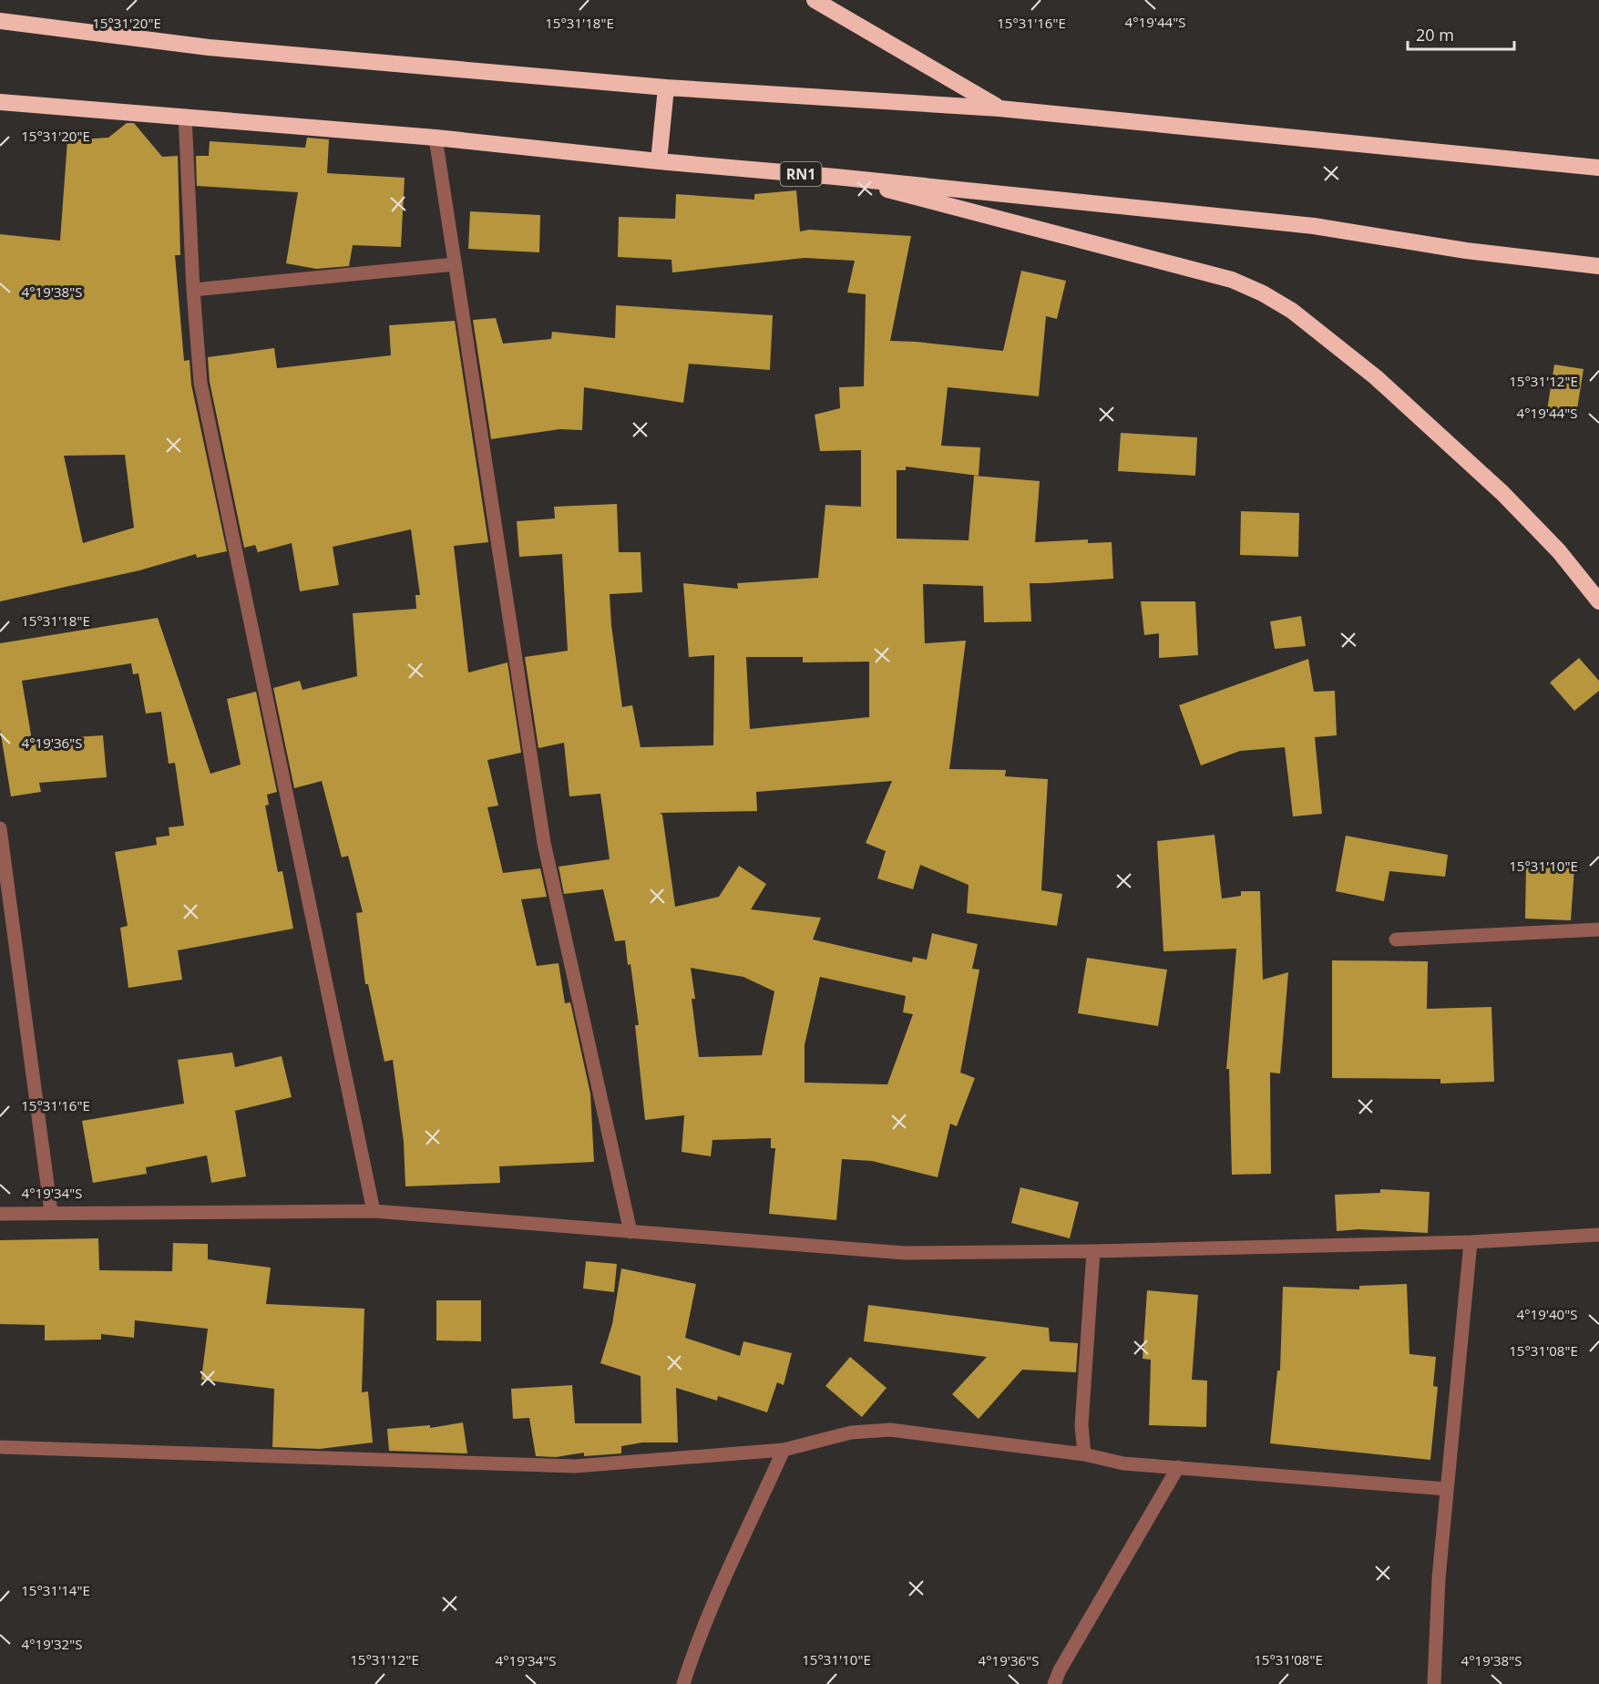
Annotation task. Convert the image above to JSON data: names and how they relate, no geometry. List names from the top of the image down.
{
  "streets": {
    "highway": ["RN1"]
  },
  "scale_bar": "20 m",
  "coordinates": [
    "4°19'44\"S",
    "15°31'16\"E",
    "15°31'20\"E",
    "15°31'18\"E",
    "4°19'38\"S",
    "15°31'12\"E",
    "4°19'36\"S",
    "15°31'10\"E",
    "4°19'34\"S",
    "4°19'40\"S",
    "15°31'08\"E",
    "15°31'14\"E",
    "4°19'32\"S"
  ]
}
